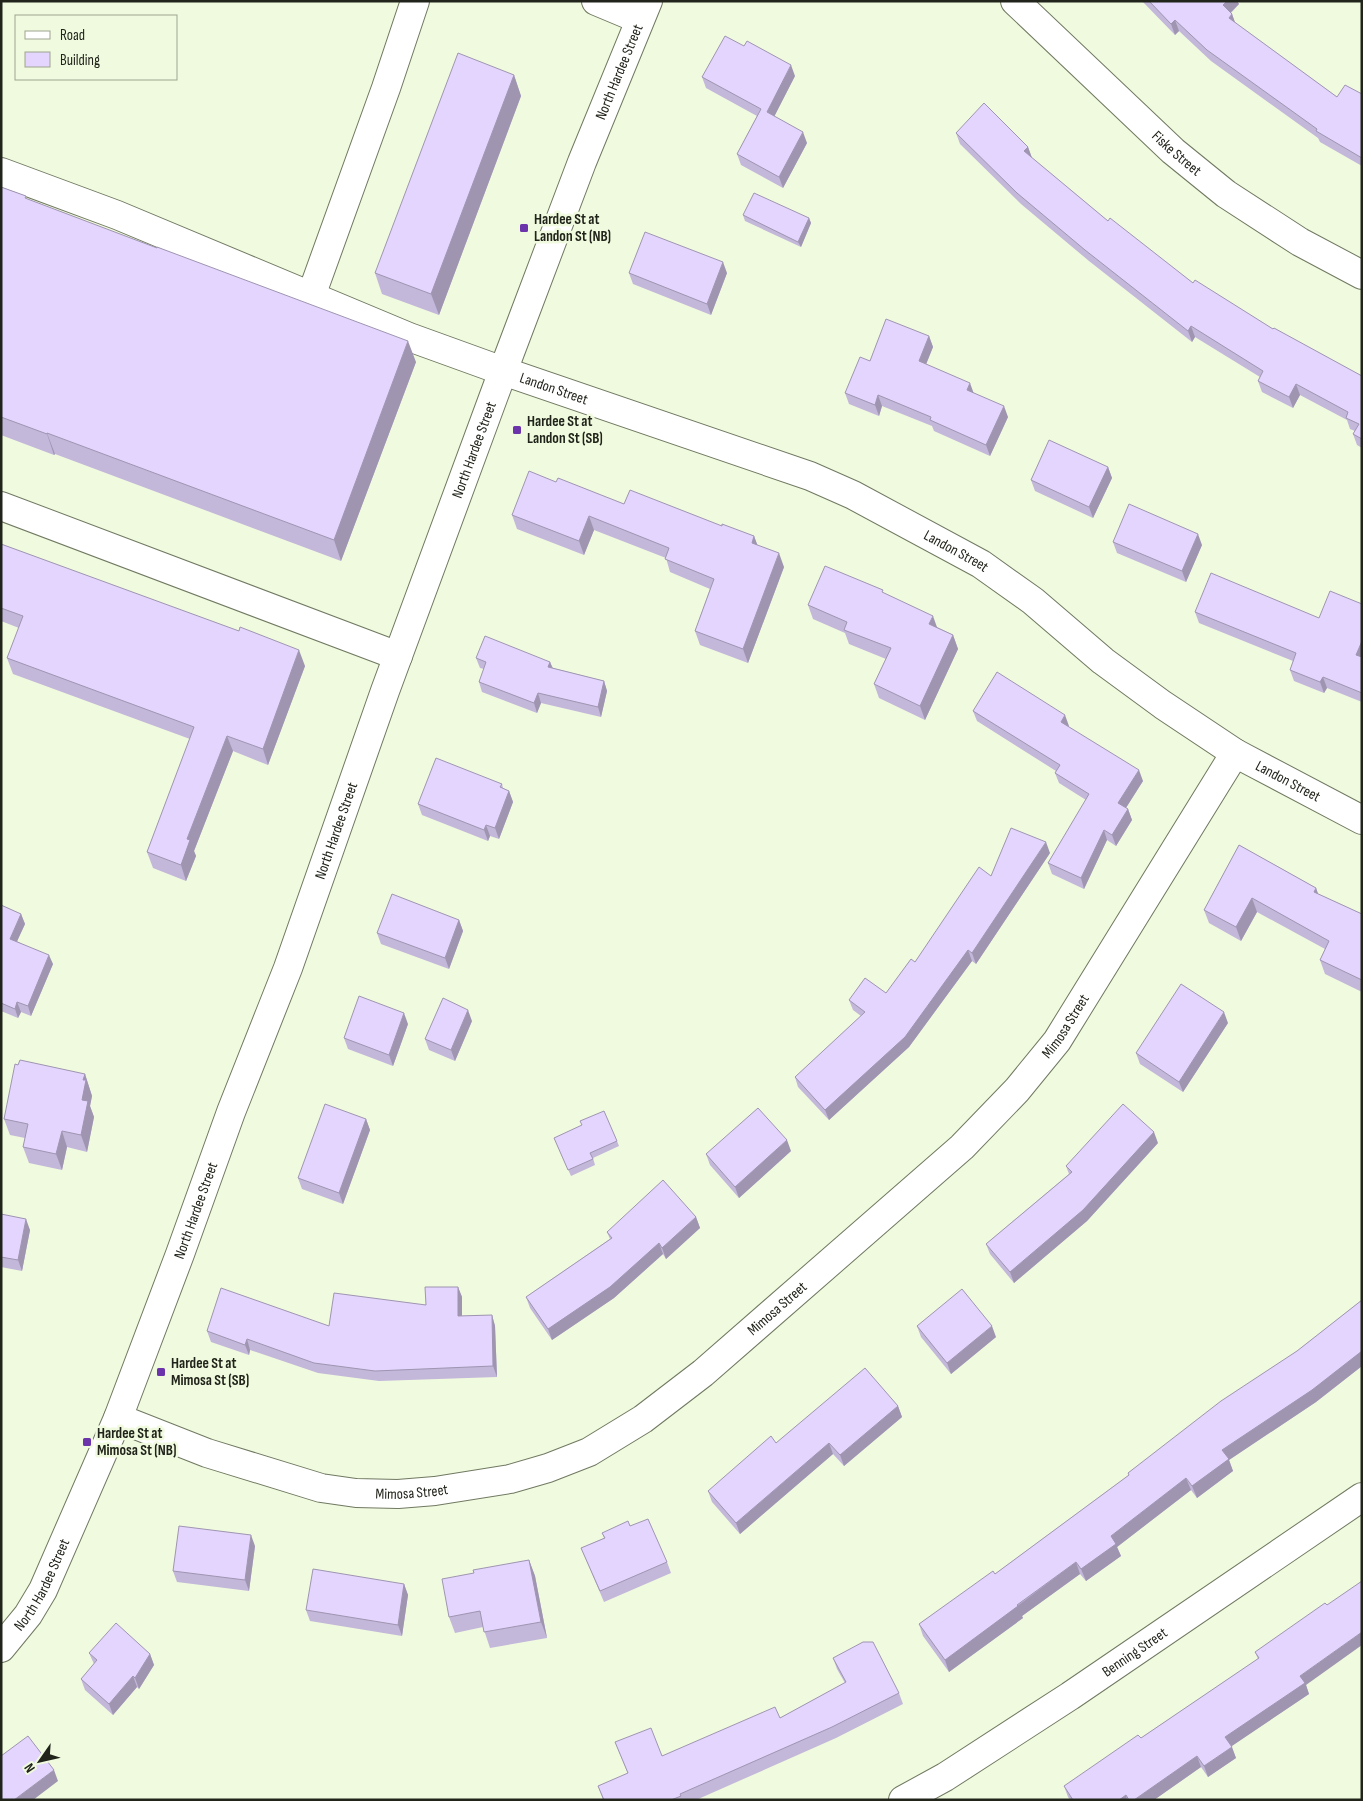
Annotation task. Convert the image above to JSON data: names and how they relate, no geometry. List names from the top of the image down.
{
  "streets": {
    "street": [
      "North Hardee Street",
      "Fiske Street",
      "Landon Street",
      "Mimosa Street",
      "Benning Street"
    ]
  },
  "crossings": [
    ["North Hardee Street", "Landon Street"],
    ["North Hardee Street", "Mimosa Street"],
    ["Landon Street", "Mimosa Street"]
  ],
  "places": {
    "transit": [
      "Hardee St at Landon St (NB)",
      "Hardee St at Landon St (SB)",
      "Hardee St at Mimosa St (SB)",
      "Hardee St at Mimosa St (NB)"
    ]
  },
  "legend": ["Road", "Building"],
  "north": "bottom left"
}
